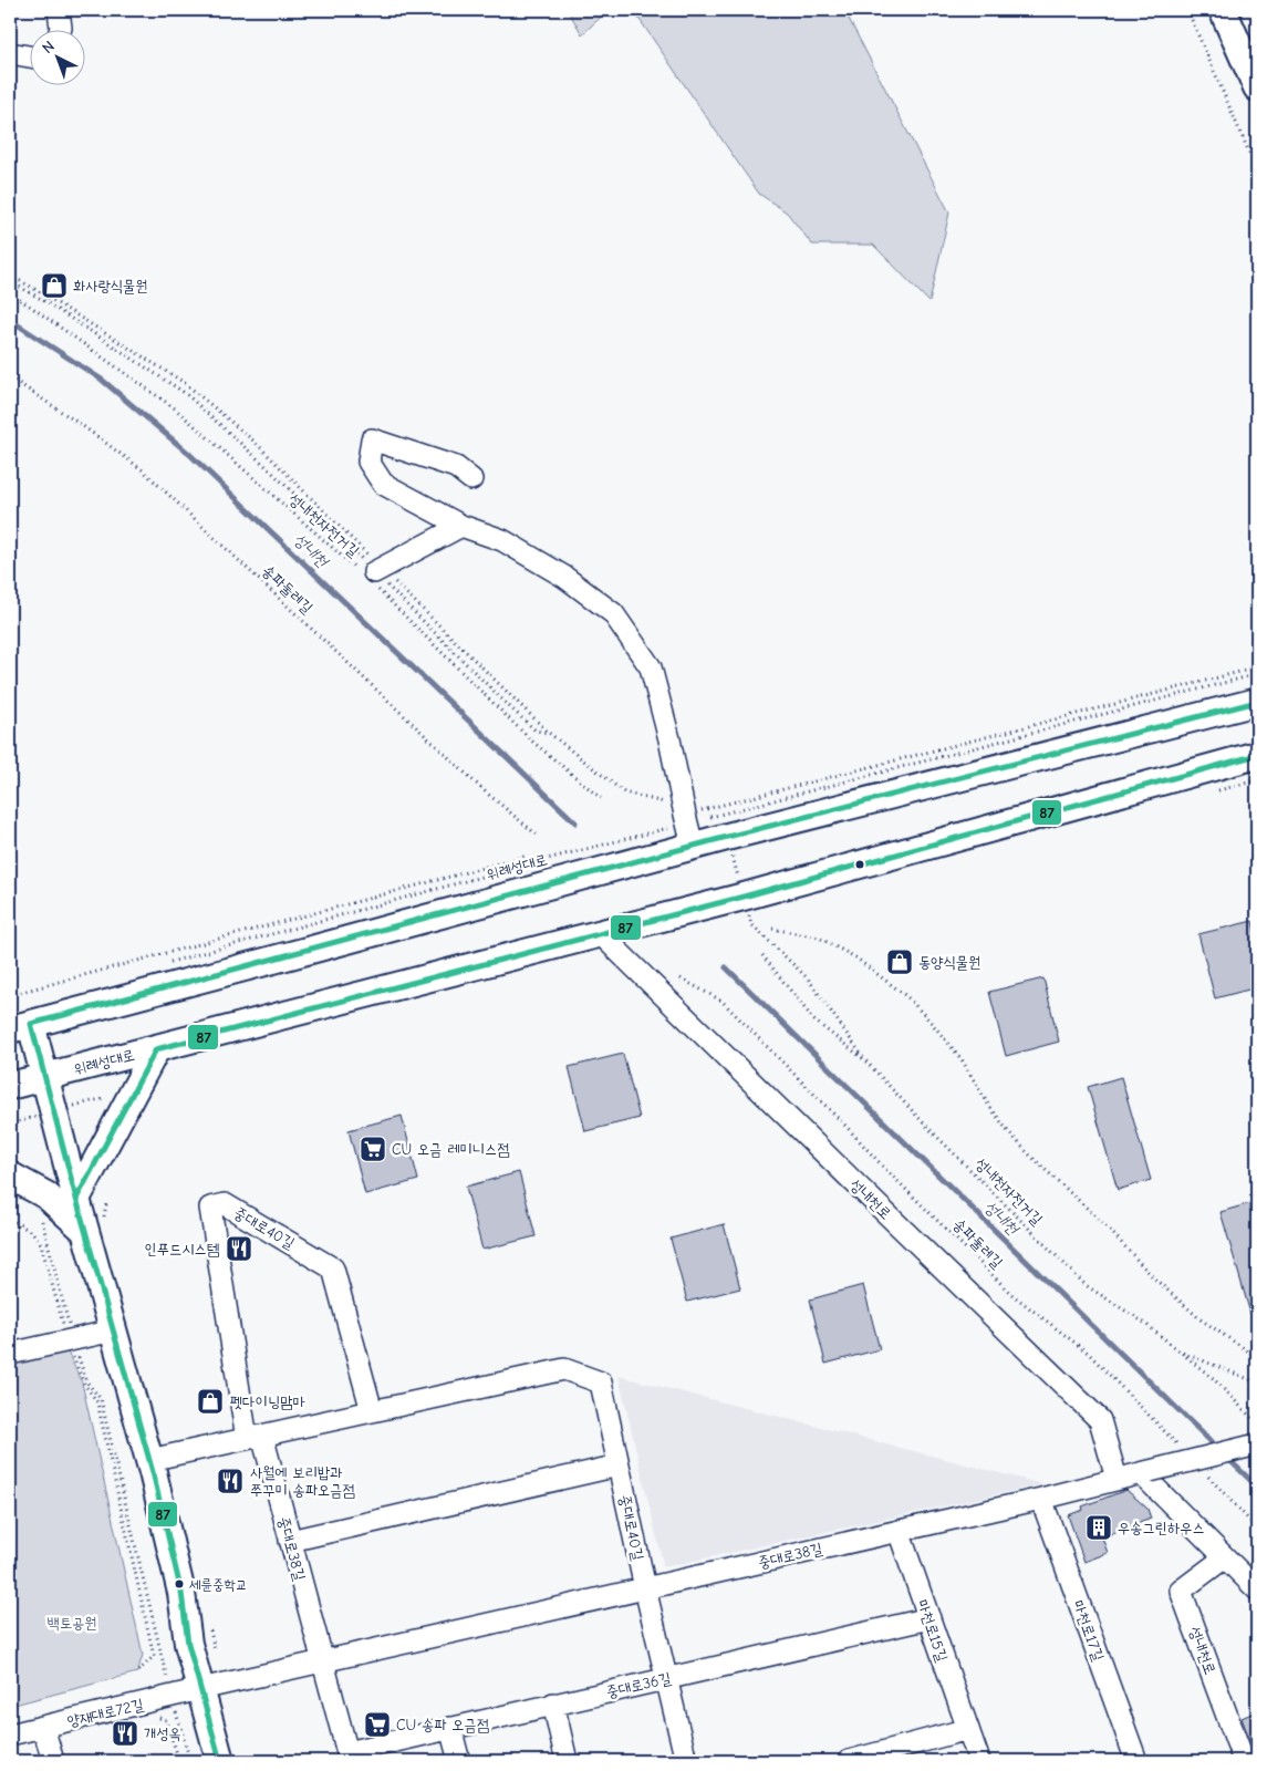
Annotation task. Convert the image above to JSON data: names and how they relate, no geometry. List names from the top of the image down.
{
  "streets": {
    "main road": ["위례성대로"],
    "street": [
      "성내천로",
      "중대로40길",
      "중대로38길",
      "마천로15길",
      "마천로17길",
      "중대로36길",
      "양재대로72길"
    ],
    "path": ["성내천자전거길", "송파둘레길"]
  },
  "crossings": [
    ["위례성대로", "성내천로"],
    ["성내천로", "중대로38길"],
    ["중대로40길", "중대로38길"],
    ["중대로40길", "중대로36길"],
    ["중대로38길", "마천로15길"],
    ["중대로38길", "마천로17길"],
    ["중대로38길", "중대로36길"],
    ["중대로38길", "양재대로72길"],
    ["마천로15길", "중대로36길"]
  ],
  "water": ["성내천"],
  "parks": ["백토공원"],
  "places": {
    "shop": ["화사랑식물원", "동양식물원", "펫다이닝맘마"],
    "supermarket": ["CU 오금 레미니스점", "CU 송파 오금점"],
    "restaurant": ["인푸드시스템", "사월에 보리밥과 쭈꾸미 송파오금점", "개성옥"],
    "building": ["우송그린하우스"],
    "other": ["세륜중학교"]
  },
  "lines": ["transit line 87"],
  "north": "top left"
}
